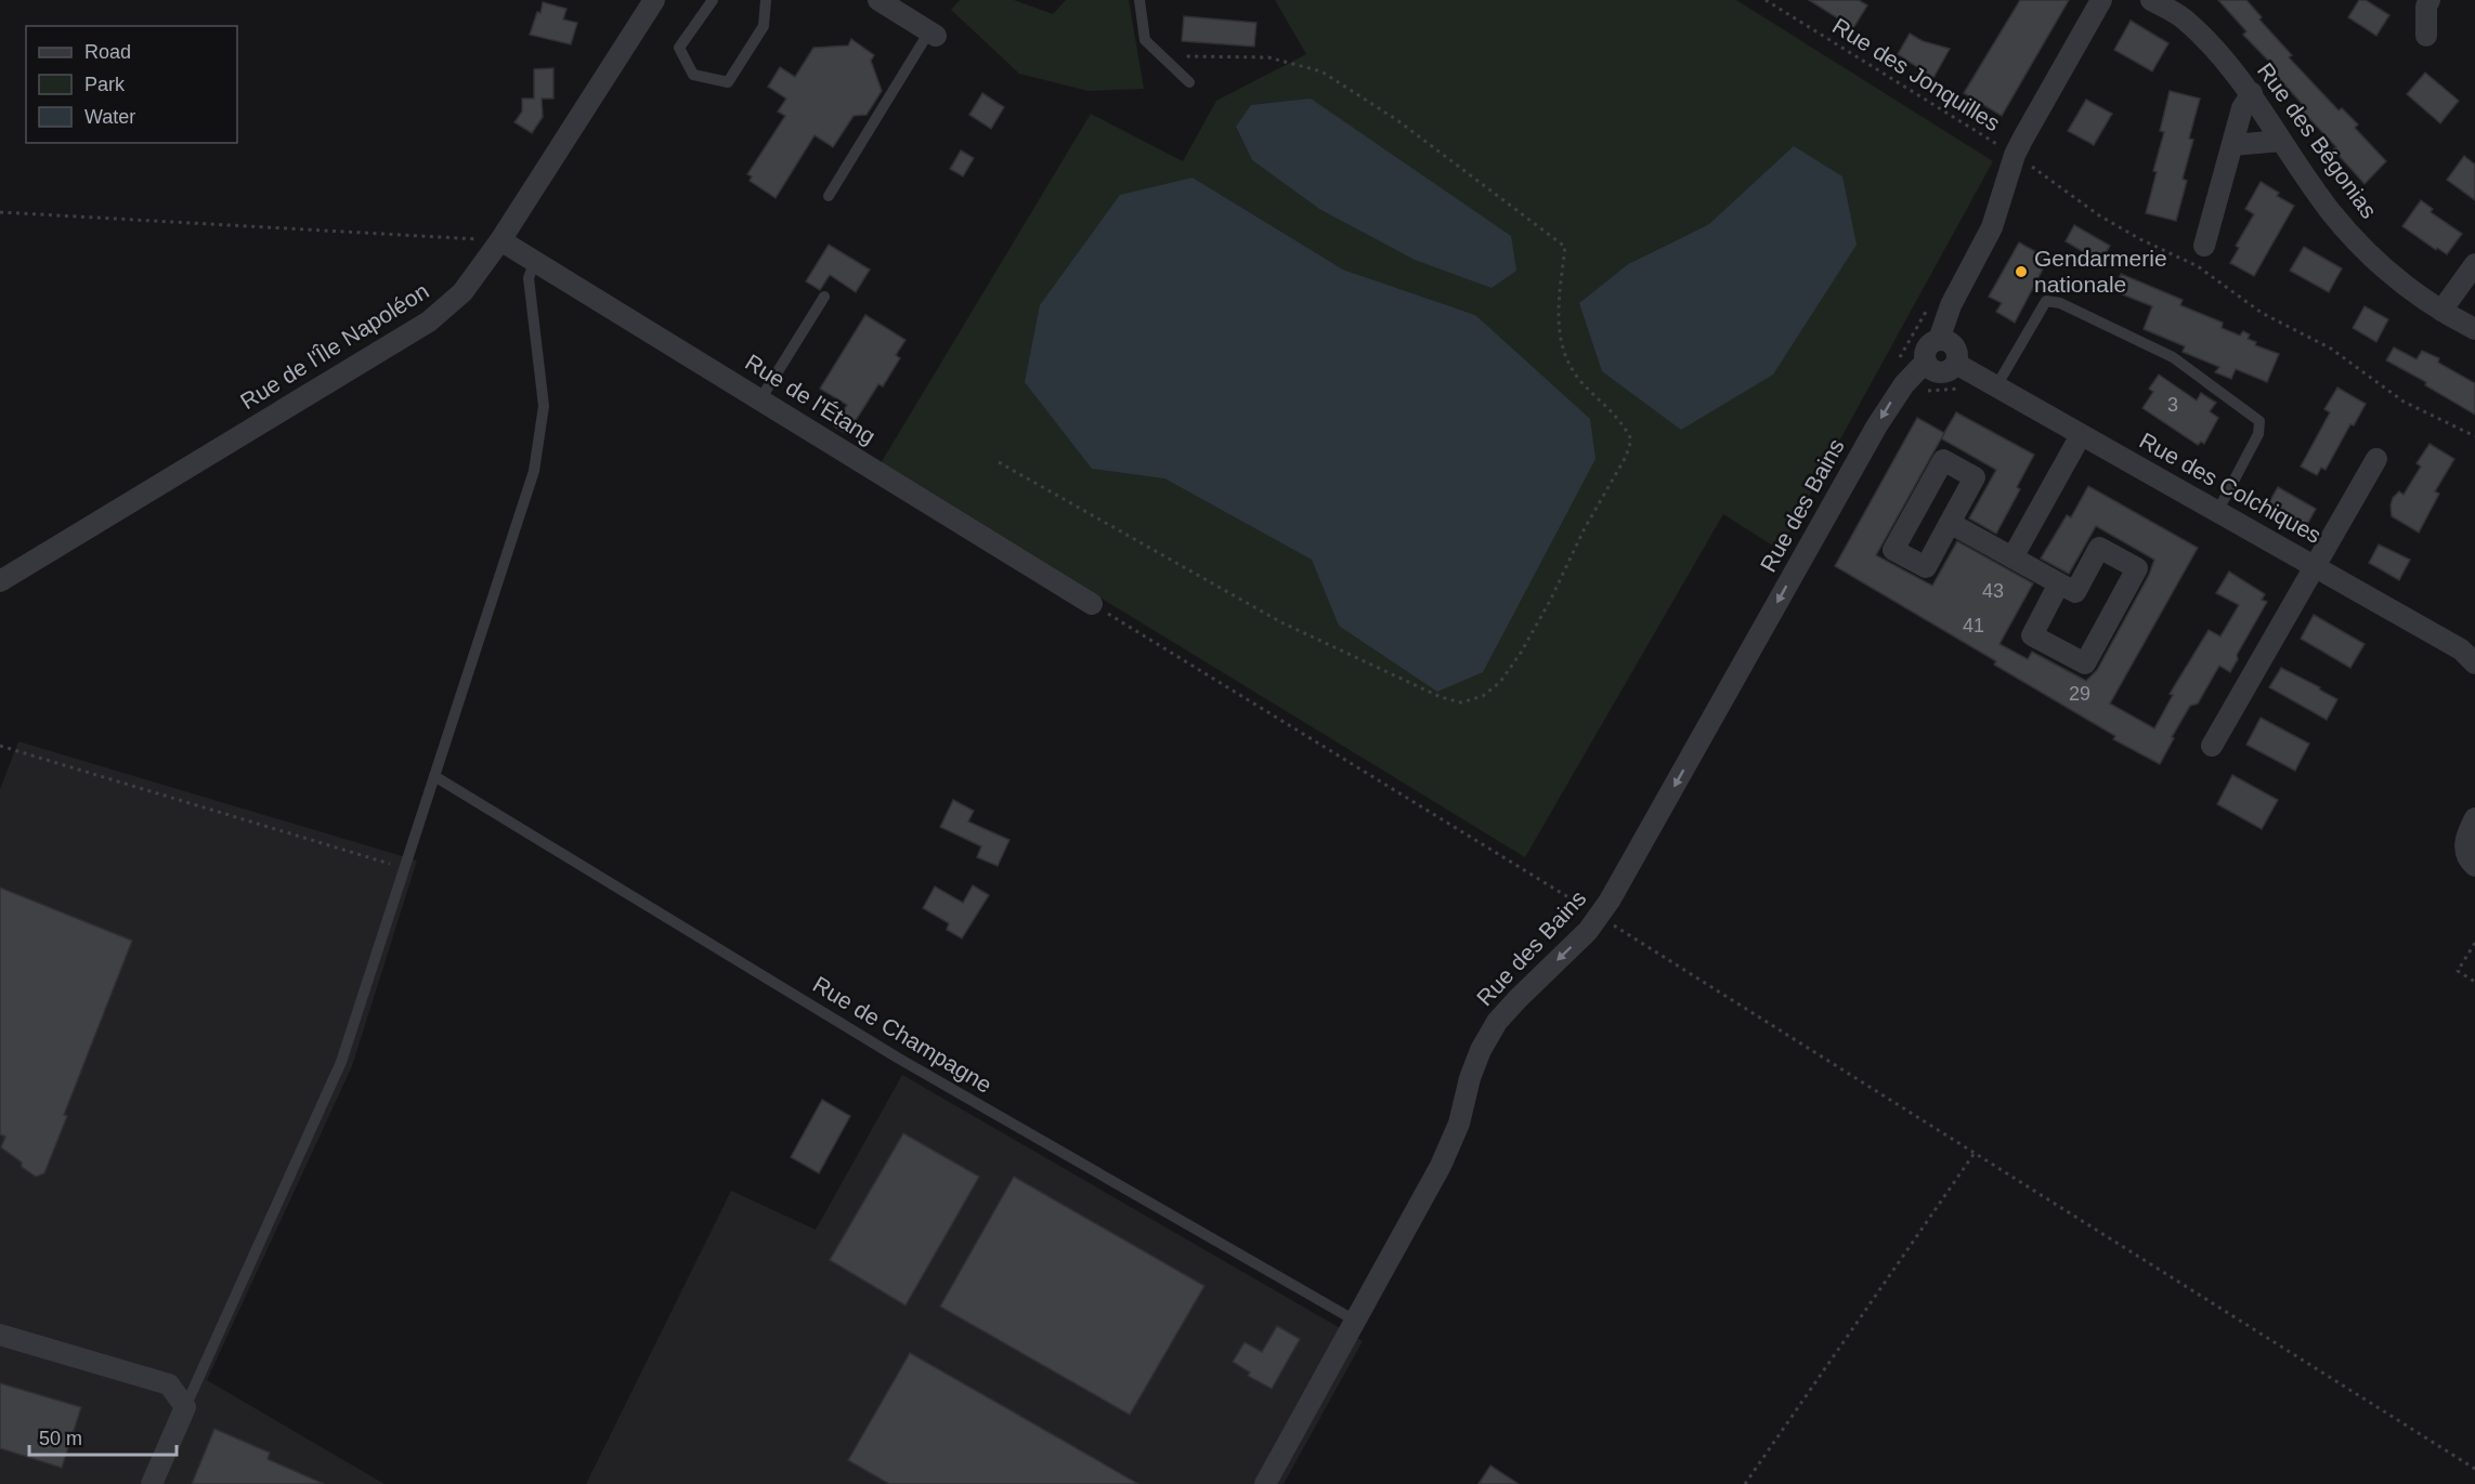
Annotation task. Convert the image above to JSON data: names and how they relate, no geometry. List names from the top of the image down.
{
  "streets": {
    "street": [
      "Rue des Bégonias",
      "Rue de l'Île Napoléon",
      "Rue de l'Étang",
      "Rue des Colchiques",
      "Rue des Bains"
    ],
    "lane": ["Rue de Champagne"],
    "path": ["Rue des Jonquilles"]
  },
  "crossings": [
    ["Rue de l'Île Napoléon", "Rue de l'Étang"],
    ["Rue des Colchiques", "Rue des Bains"],
    ["Rue des Bains", "Rue de Champagne"]
  ],
  "one_way": ["Rue des Bains"],
  "places": ["Gendarmerie nationale"],
  "house_numbers": [
    "3",
    "43",
    "41",
    "29"
  ],
  "legend": ["Road", "Park", "Water"],
  "scale_bar": "50 m"
}
